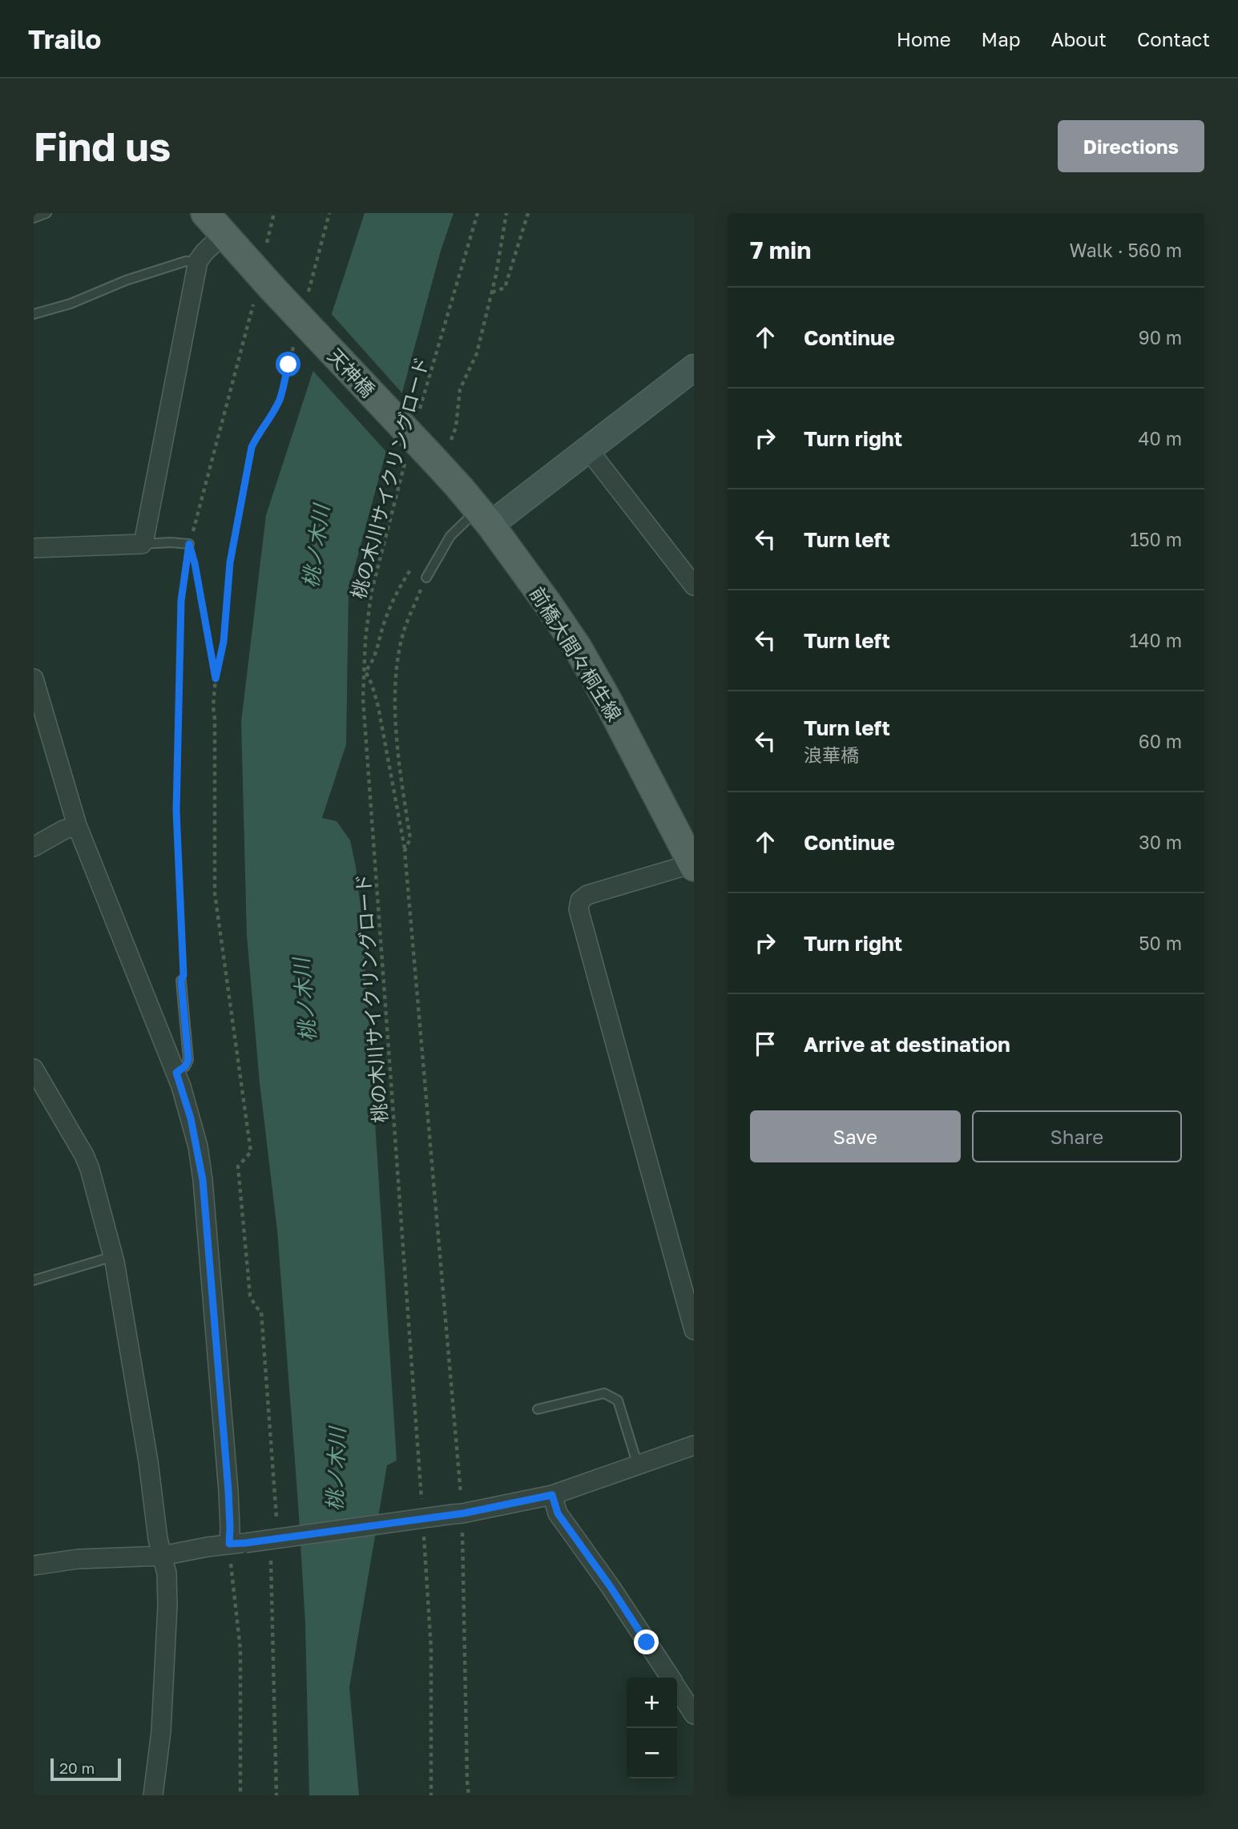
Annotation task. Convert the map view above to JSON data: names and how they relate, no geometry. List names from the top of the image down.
{
  "streets": {
    "main road": ["天神橋", "前橋大間々桐生線"],
    "path": ["桃の木川サイクリングロード"]
  },
  "crossings": [
    ["天神橋", "桃の木川サイクリングロード"],
    ["天神橋", "前橋大間々桐生線"],
    ["桃の木川サイクリングロード", "前橋大間々桐生線"]
  ],
  "water": ["桃ノ木川"],
  "scale_bar": "20 m",
  "page": {
    "header": "Trailo",
    "nav": [
      "Home",
      "Map",
      "About",
      "Contact"
    ],
    "buttons": [
      "Directions",
      ["Save", "Share"]
    ],
    "title": "Find us",
    "heading": ["7 min", "Walk · 560 m"],
    "list": [
      ["Continue", "90 m"],
      ["Turn right", "40 m"],
      ["Turn left", "150 m"],
      ["Turn left", "140 m"],
      ["Turn left", "浪華橋", "60 m"],
      ["Continue", "30 m"],
      ["Turn right", "50 m"],
      "Arrive at destination"
    ],
    "map_buttons": ["+", "−"],
    "scale": "20 m"
  }
}
